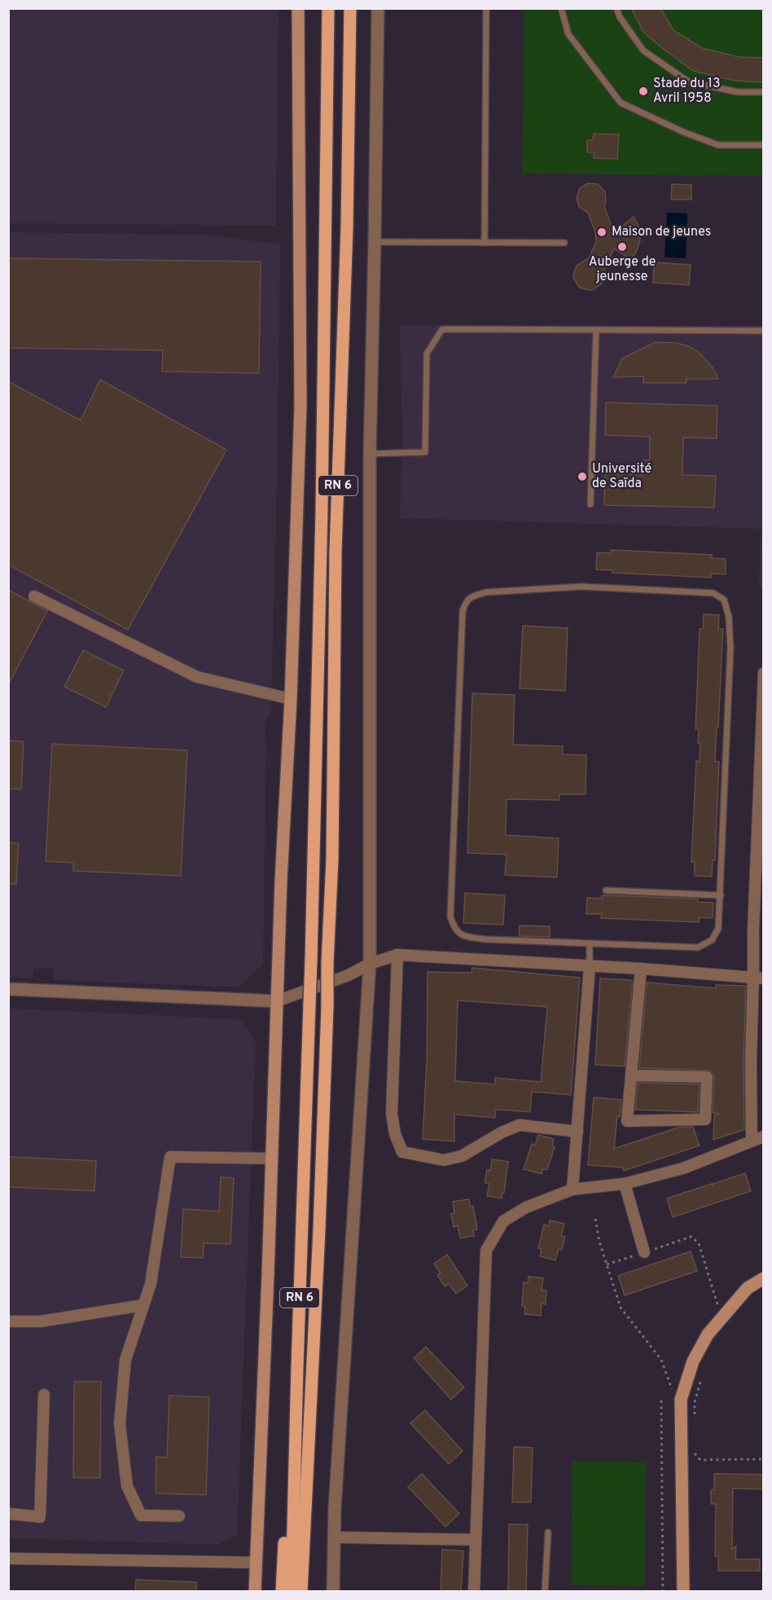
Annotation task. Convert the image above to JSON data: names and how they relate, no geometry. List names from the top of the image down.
{
  "streets": {
    "main road": ["RN 6"]
  },
  "places": [
    "Stade du 13 Avril 1958",
    "Maison de jeunes",
    "Auberge de jeunesse",
    "Université de Saïda"
  ]
}
